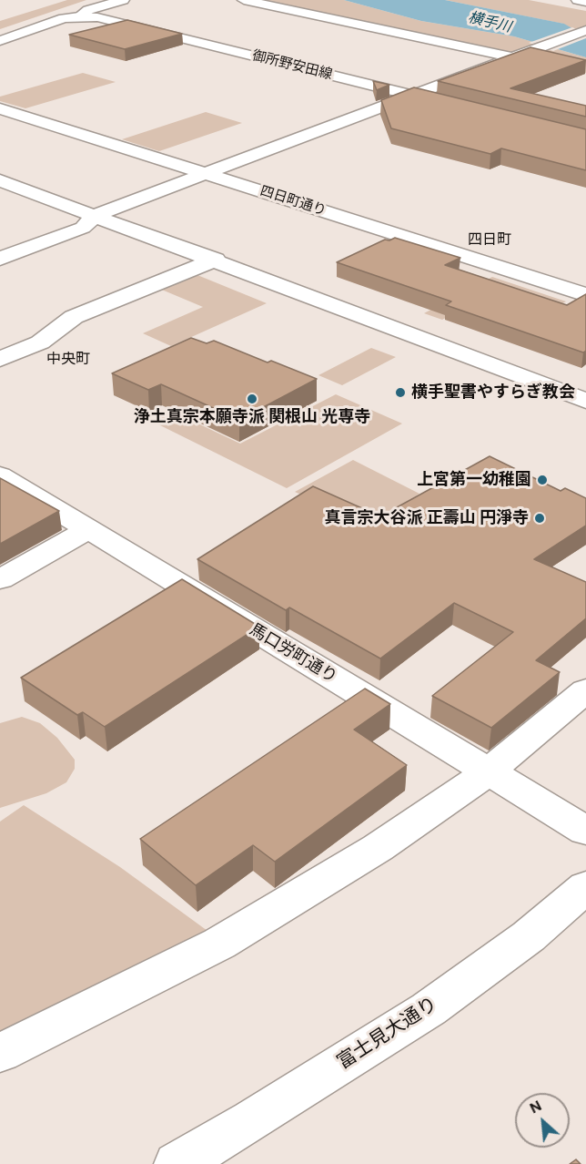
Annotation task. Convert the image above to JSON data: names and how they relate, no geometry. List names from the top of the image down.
{
  "streets": {
    "street": [
      "御所野安田線",
      "四日町通り",
      "馬口労町通り",
      "富士見大通り"
    ]
  },
  "districts": ["四日町", "中央町"],
  "water": ["横手川"],
  "places": [
    "横手聖書やすらぎ教会",
    "浄土真宗本願寺派 関根山 光専寺",
    "上宮第一幼稚園",
    "真言宗大谷派 正壽山 円淨寺"
  ],
  "north": "top left"
}
